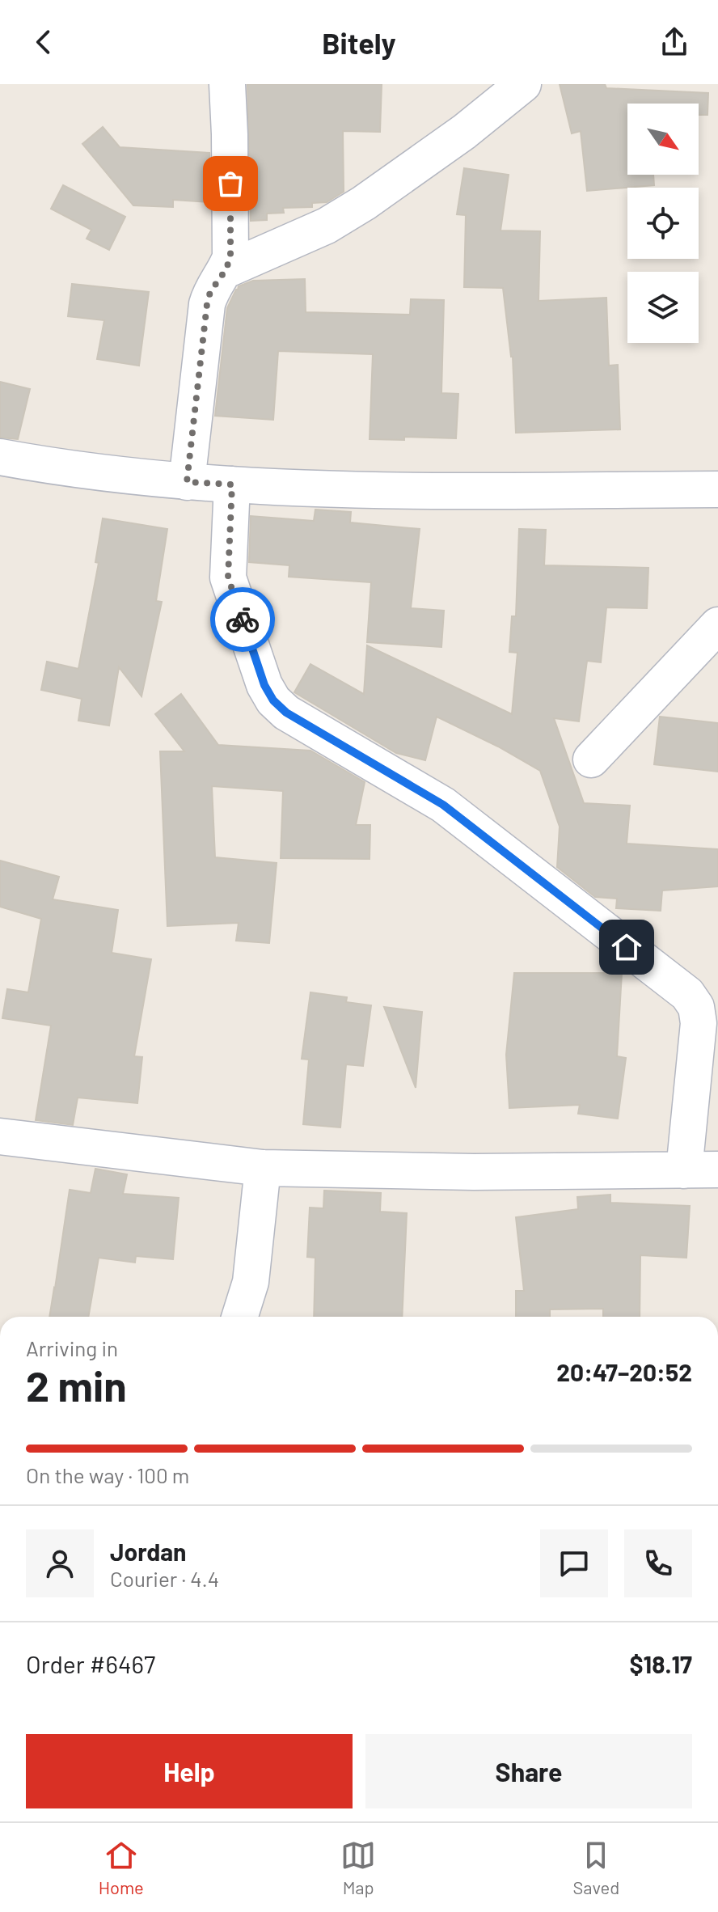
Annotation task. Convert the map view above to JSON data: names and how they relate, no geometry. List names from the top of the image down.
{
  "north": "bottom right",
  "page": {
    "header": "Bitely",
    "heading": ["2 min", "Arriving in", "20:47–20:52"],
    "panel": [
      "Jordan",
      "Courier · 4.4",
      "Order #6467",
      "$18.17"
    ],
    "bar": "On the way · 100 m",
    "buttons": ["Help", "Share"],
    "tabs": ["Home", "Map", "Saved"]
  }
}
